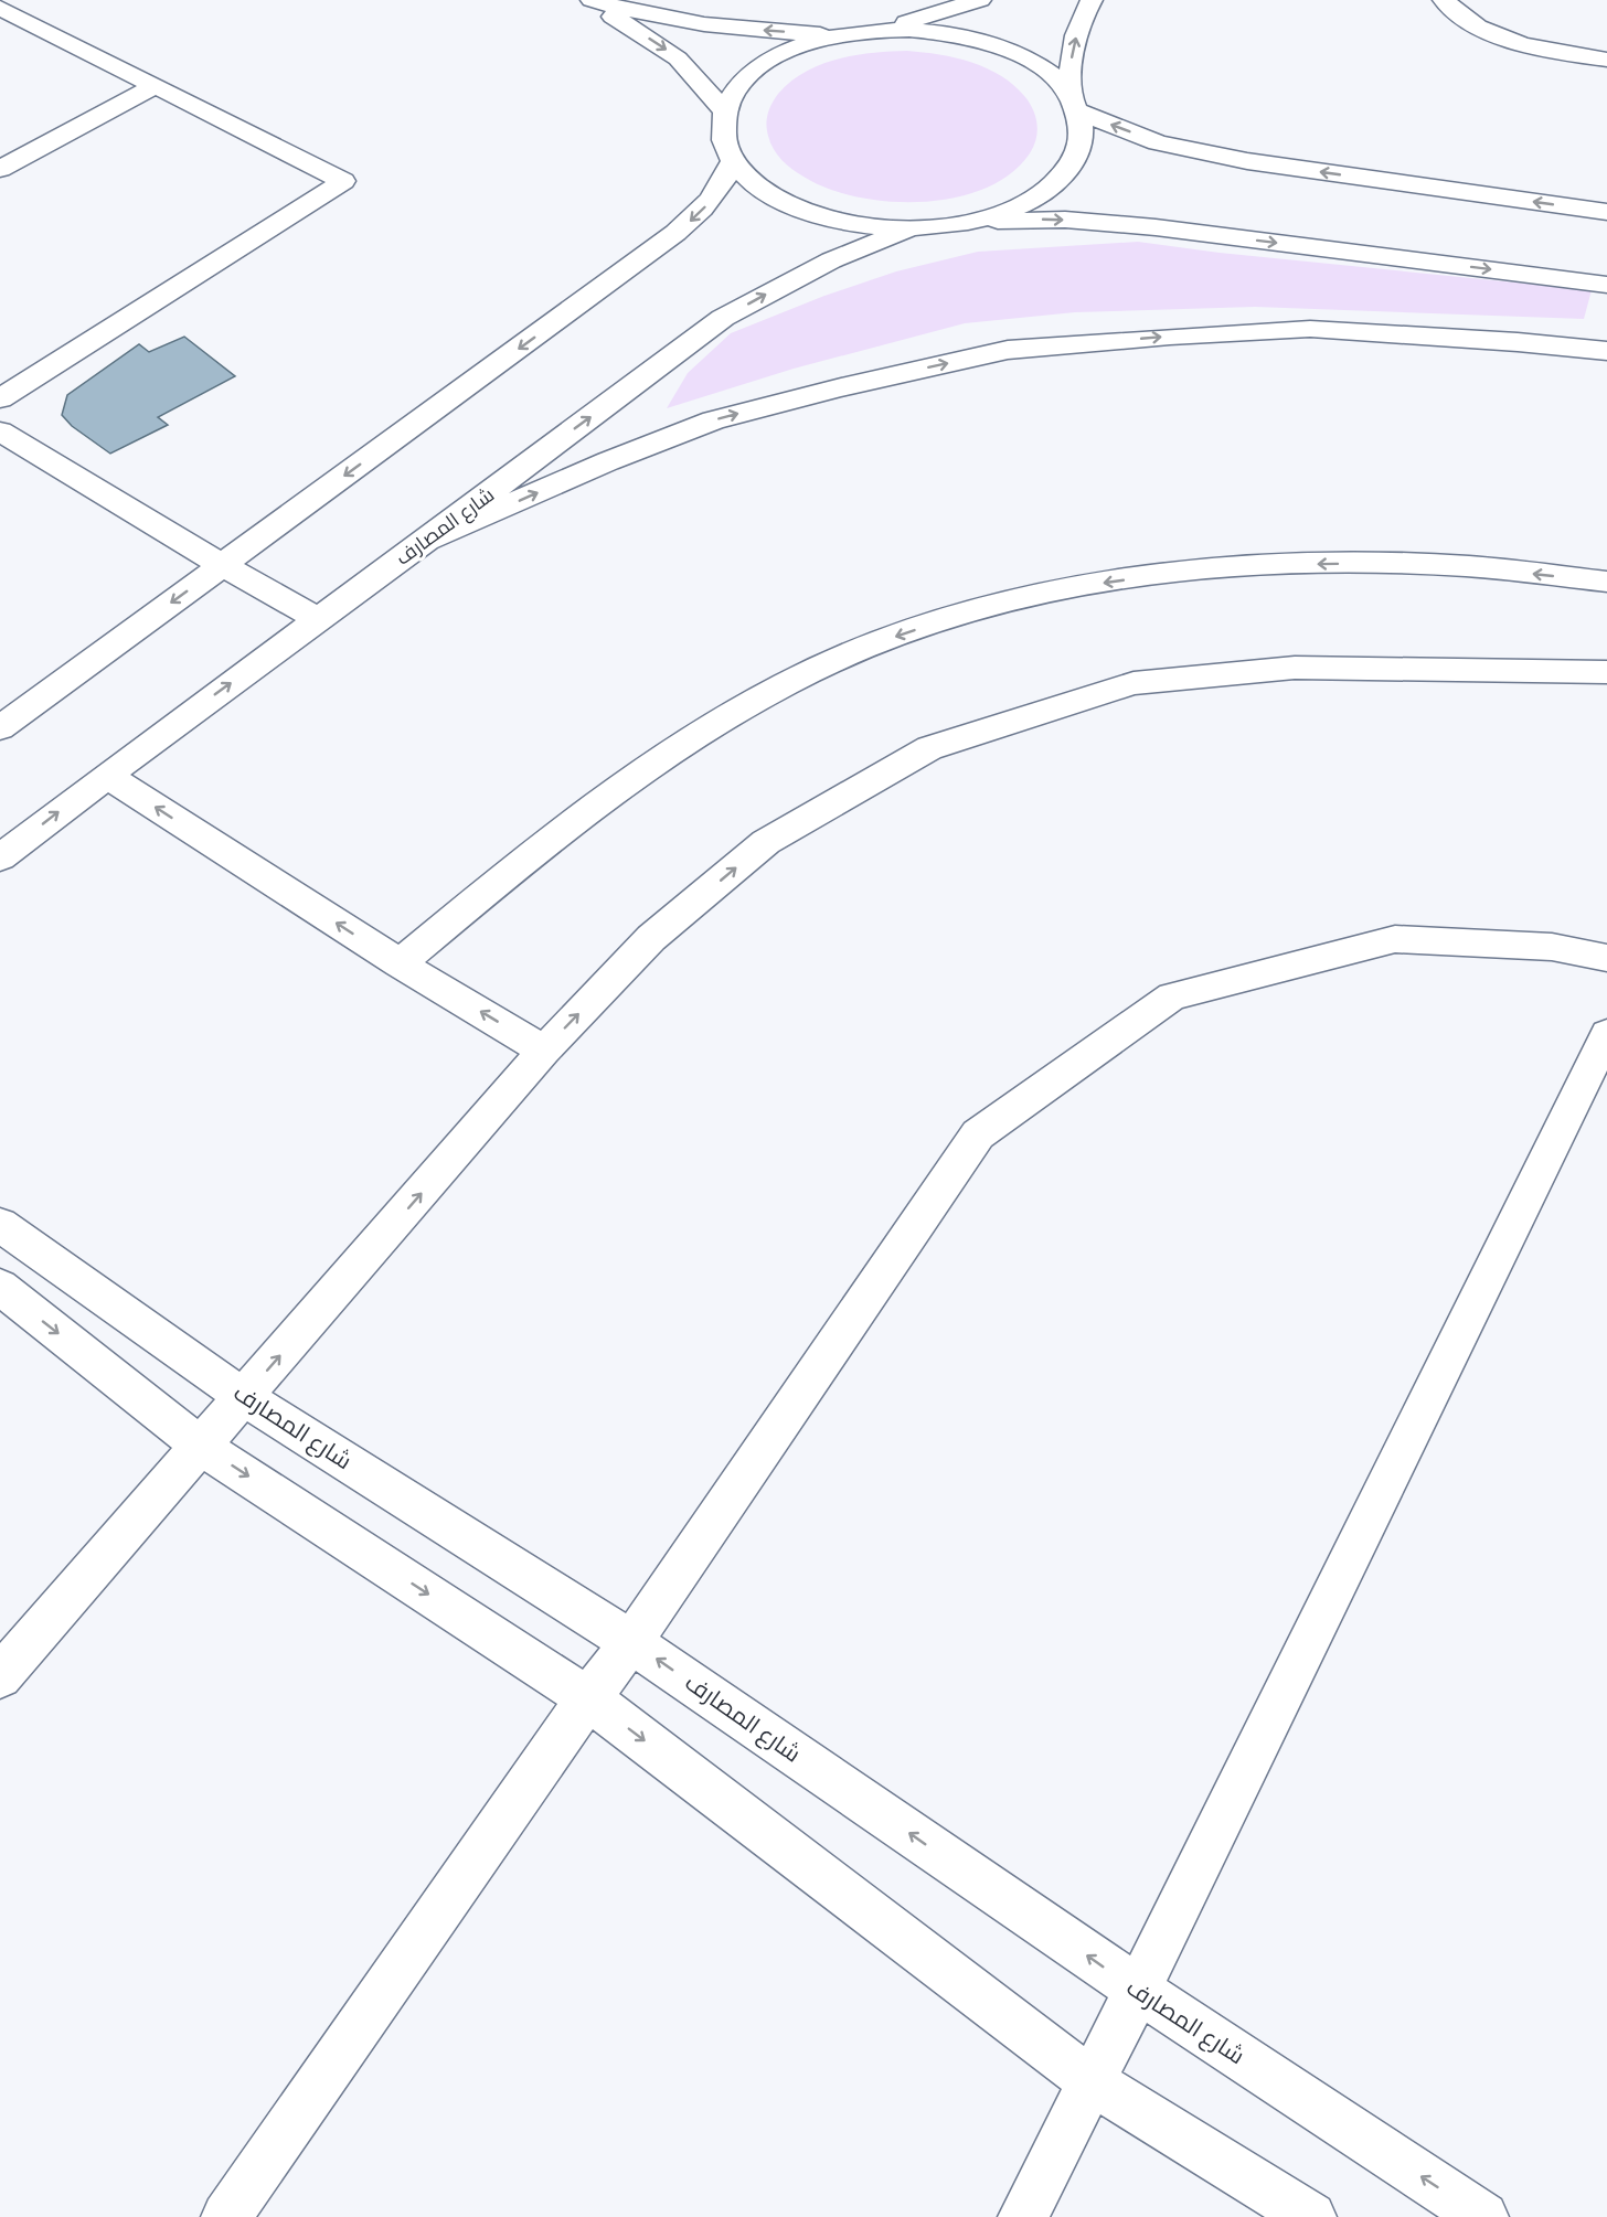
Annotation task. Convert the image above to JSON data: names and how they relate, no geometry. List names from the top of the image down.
{
  "streets": {
    "street": ["شارع المصارف"]
  }
}
